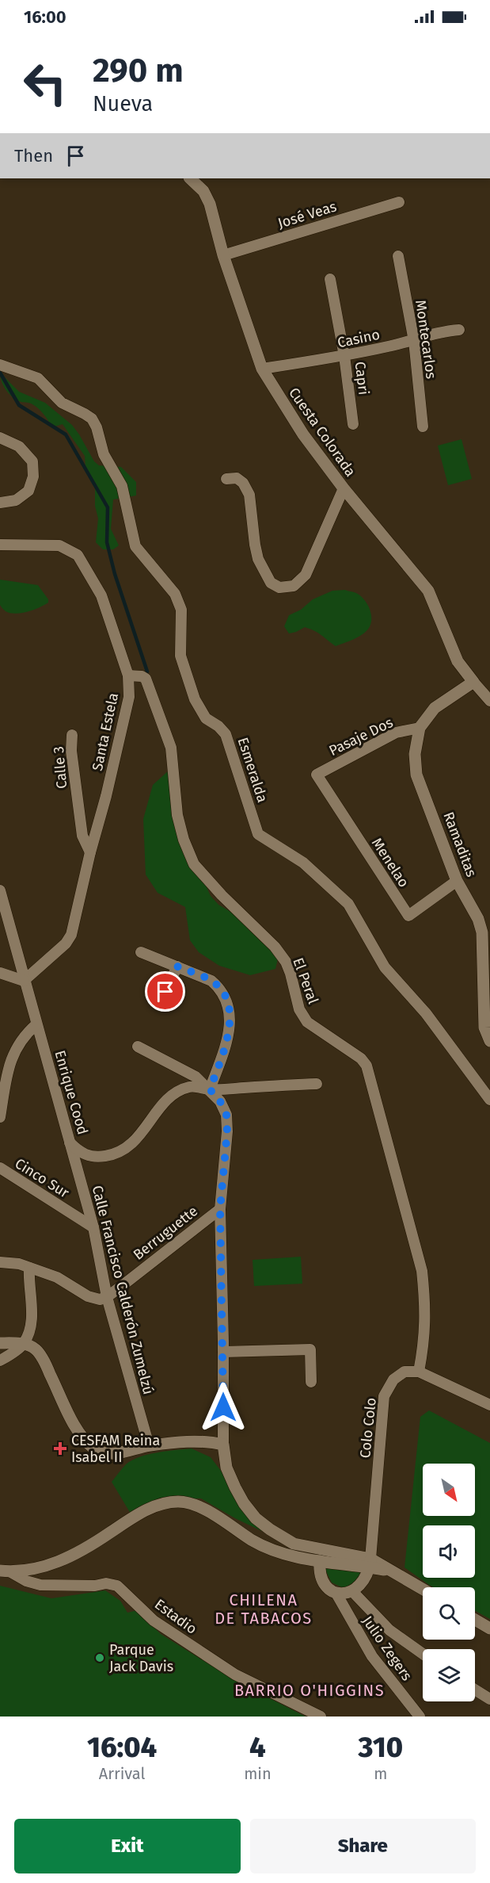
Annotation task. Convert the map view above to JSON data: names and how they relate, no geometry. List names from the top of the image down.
{
  "streets": {
    "street": [
      "José Veas",
      "Casino",
      "Montecarlos",
      "Capri",
      "Cuesta Colorada",
      "Santa Estela",
      "Pasaje Dos",
      "Calle 3",
      "Esmeralda",
      "Ramaditas",
      "Menelao",
      "El Peral",
      "Enrique Cood",
      "Cinco Sur",
      "Berruguette",
      "Calle Francisco Calderón Zumelzú",
      "Colo Colo",
      "Estadio",
      "Julio Zegers"
    ]
  },
  "crossings": [
    ["José Veas", "Cuesta Colorada"],
    ["Casino", "Montecarlos"],
    ["Casino", "Capri"],
    ["Casino", "Cuesta Colorada"],
    ["Cuesta Colorada", "Ramaditas"],
    ["Santa Estela", "Calle 3"],
    ["Santa Estela", "El Peral"],
    ["Santa Estela", "Enrique Cood"],
    ["Pasaje Dos", "Ramaditas"],
    ["Pasaje Dos", "Menelao"],
    ["Ramaditas", "Menelao"],
    ["El Peral", "Colo Colo"],
    ["Enrique Cood", "Calle Francisco Calderón Zumelzú"],
    ["Cinco Sur", "Calle Francisco Calderón Zumelzú"],
    ["Berruguette", "Calle Francisco Calderón Zumelzú"]
  ],
  "districts": ["CHILENA DE TABACOS", "BARRIO O'HIGGINS"],
  "places": {
    "health": ["CESFAM Reina Isabel II"],
    "other": ["Parque Jack Davis"]
  },
  "north": "bottom right",
  "page": {
    "status": "16:00",
    "turn": ["290 m", "Nueva"],
    "then": "Then",
    "eta": [
      "16:04",
      "Arrival",
      "4",
      "min",
      "310",
      "m"
    ],
    "buttons": ["Exit", "Share"]
  }
}
